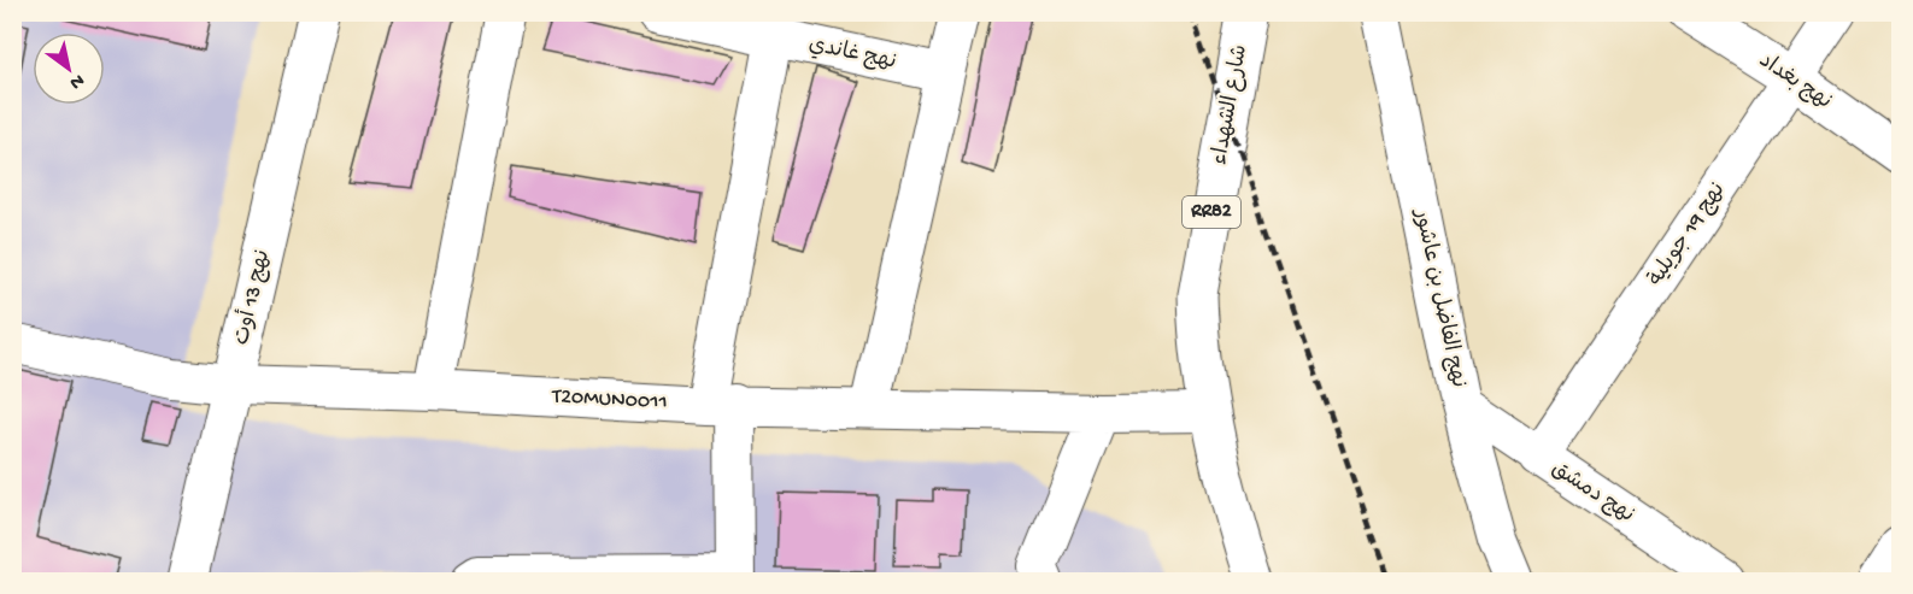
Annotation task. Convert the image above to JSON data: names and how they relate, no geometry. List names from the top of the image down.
{
  "streets": {
    "main road": ["شارع الشهداء", "RR82", "نهج 13 أوت"],
    "street": [
      "نهج غاندي",
      "نهج بغداد",
      "نهج 19 جويلية",
      "نهج الفاضل بن عاشور",
      "T20MUN0011",
      "نهج دمشق"
    ]
  },
  "crossings": [
    ["نهج بغداد", "نهج 19 جويلية"],
    ["شارع الشهداء", "RR82"],
    ["شارع الشهداء", "T20MUN0011"],
    ["RR82", "T20MUN0011"],
    ["نهج 19 جويلية", "نهج دمشق"],
    ["نهج 13 أوت", "T20MUN0011"],
    ["نهج الفاضل بن عاشور", "نهج دمشق"]
  ],
  "north": "bottom right"
}
